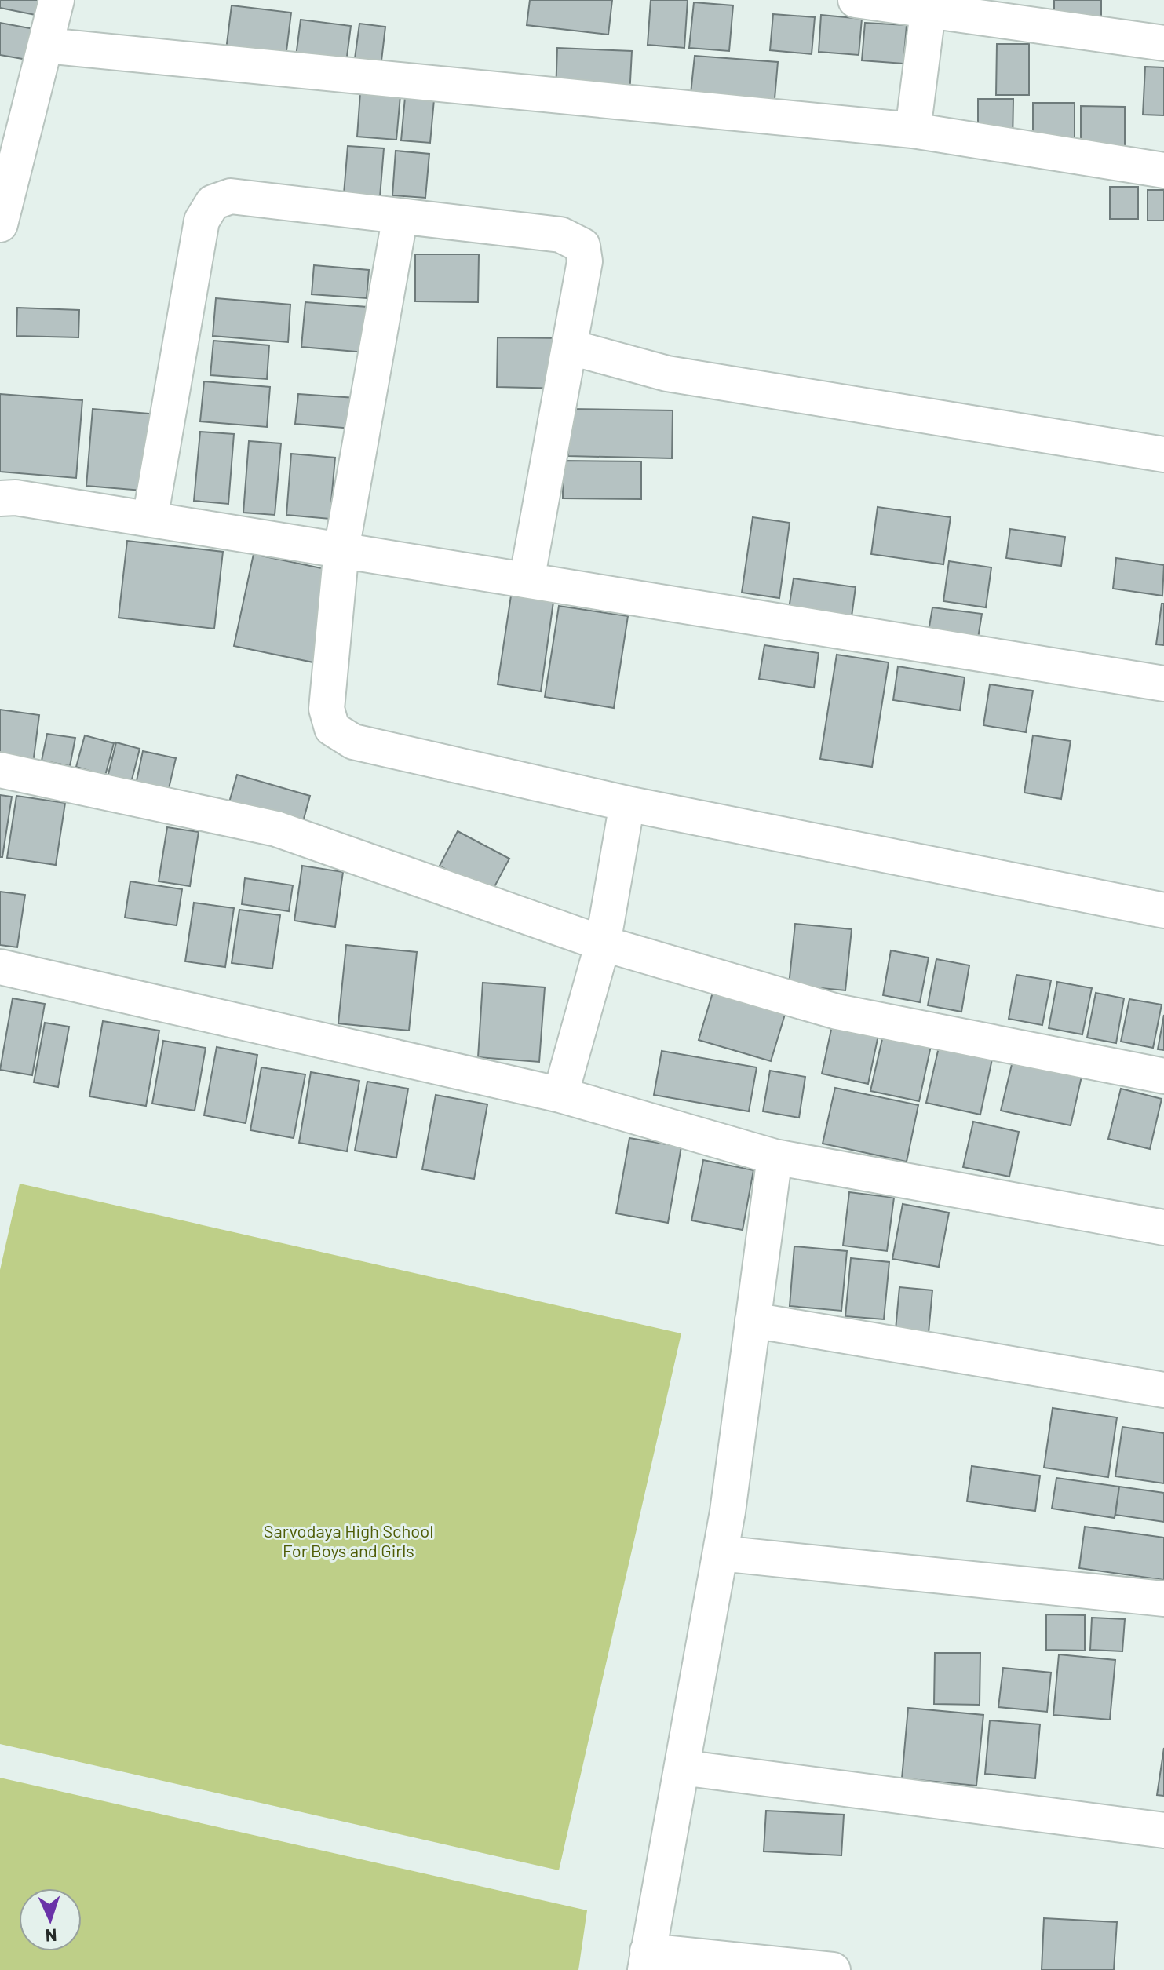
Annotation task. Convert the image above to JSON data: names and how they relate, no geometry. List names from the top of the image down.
{
  "parks": ["Sarvodaya High School For Boys and Girls"],
  "north": "bottom"
}
